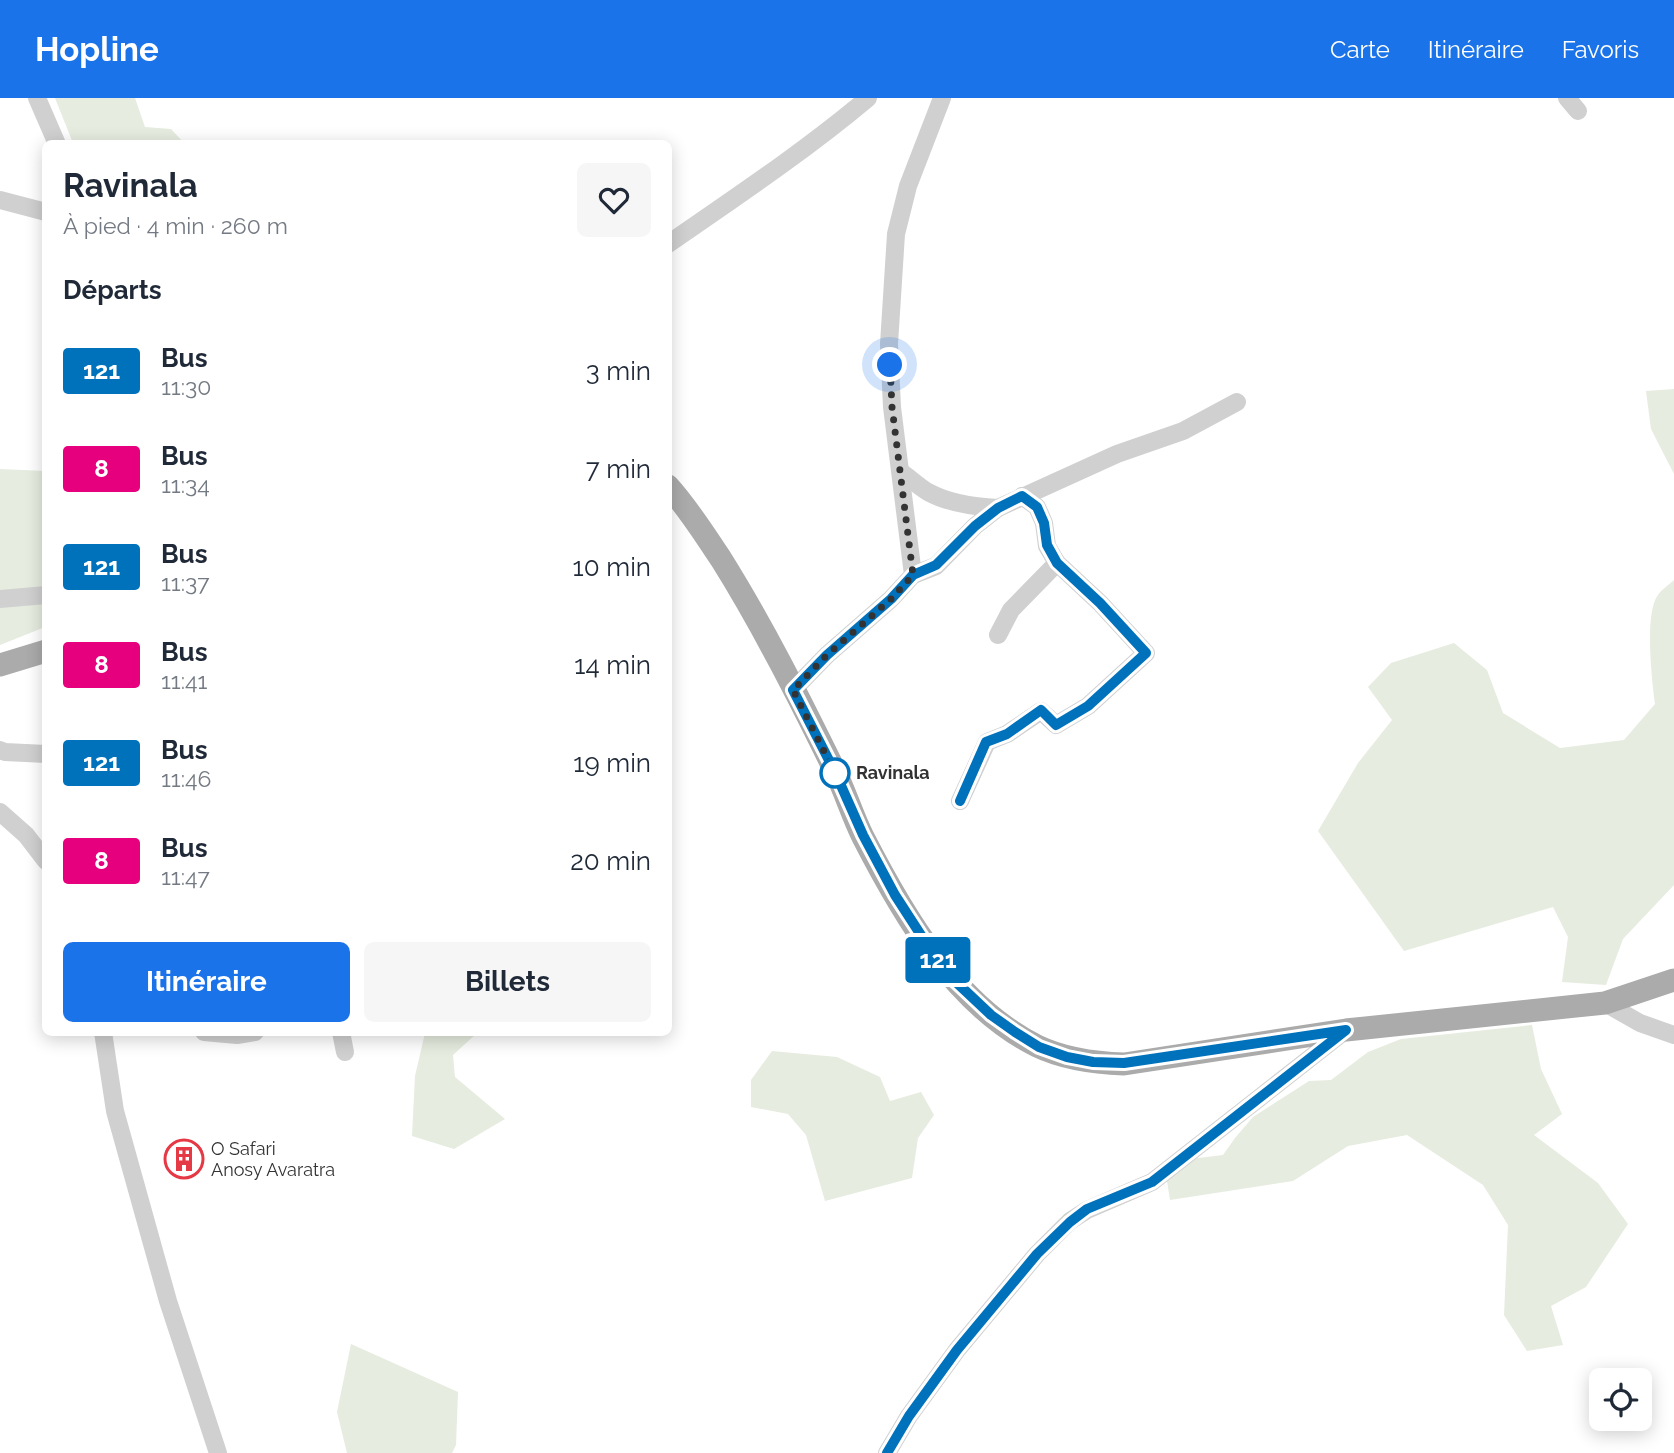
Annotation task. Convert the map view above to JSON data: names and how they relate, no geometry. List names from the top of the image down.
{
  "places": {
    "other": ["Ravinala"],
    "building": ["O Safari Anosy Avaratra"]
  },
  "lines": ["bus line 121"],
  "page": {
    "header": "Hopline",
    "nav": ["Carte", "Itinéraire", "Favoris"],
    "on_map": "121",
    "heading": [
      ["Ravinala", "À pied · 4 min · 260 m"],
      "Départs"
    ],
    "list": [
      {
        "mark": "121",
        "name": "Bus",
        "note": "11:30",
        "value": "3 min"
      },
      {
        "mark": "8",
        "name": "Bus",
        "note": "11:34",
        "value": "7 min"
      },
      {
        "mark": "121",
        "name": "Bus",
        "note": "11:37",
        "value": "10 min"
      },
      {
        "mark": "8",
        "name": "Bus",
        "note": "11:41",
        "value": "14 min"
      },
      {
        "mark": "121",
        "name": "Bus",
        "note": "11:46",
        "value": "19 min"
      },
      {
        "mark": "8",
        "name": "Bus",
        "note": "11:47",
        "value": "20 min"
      }
    ],
    "buttons": ["Itinéraire", "Billets"]
  }
}
